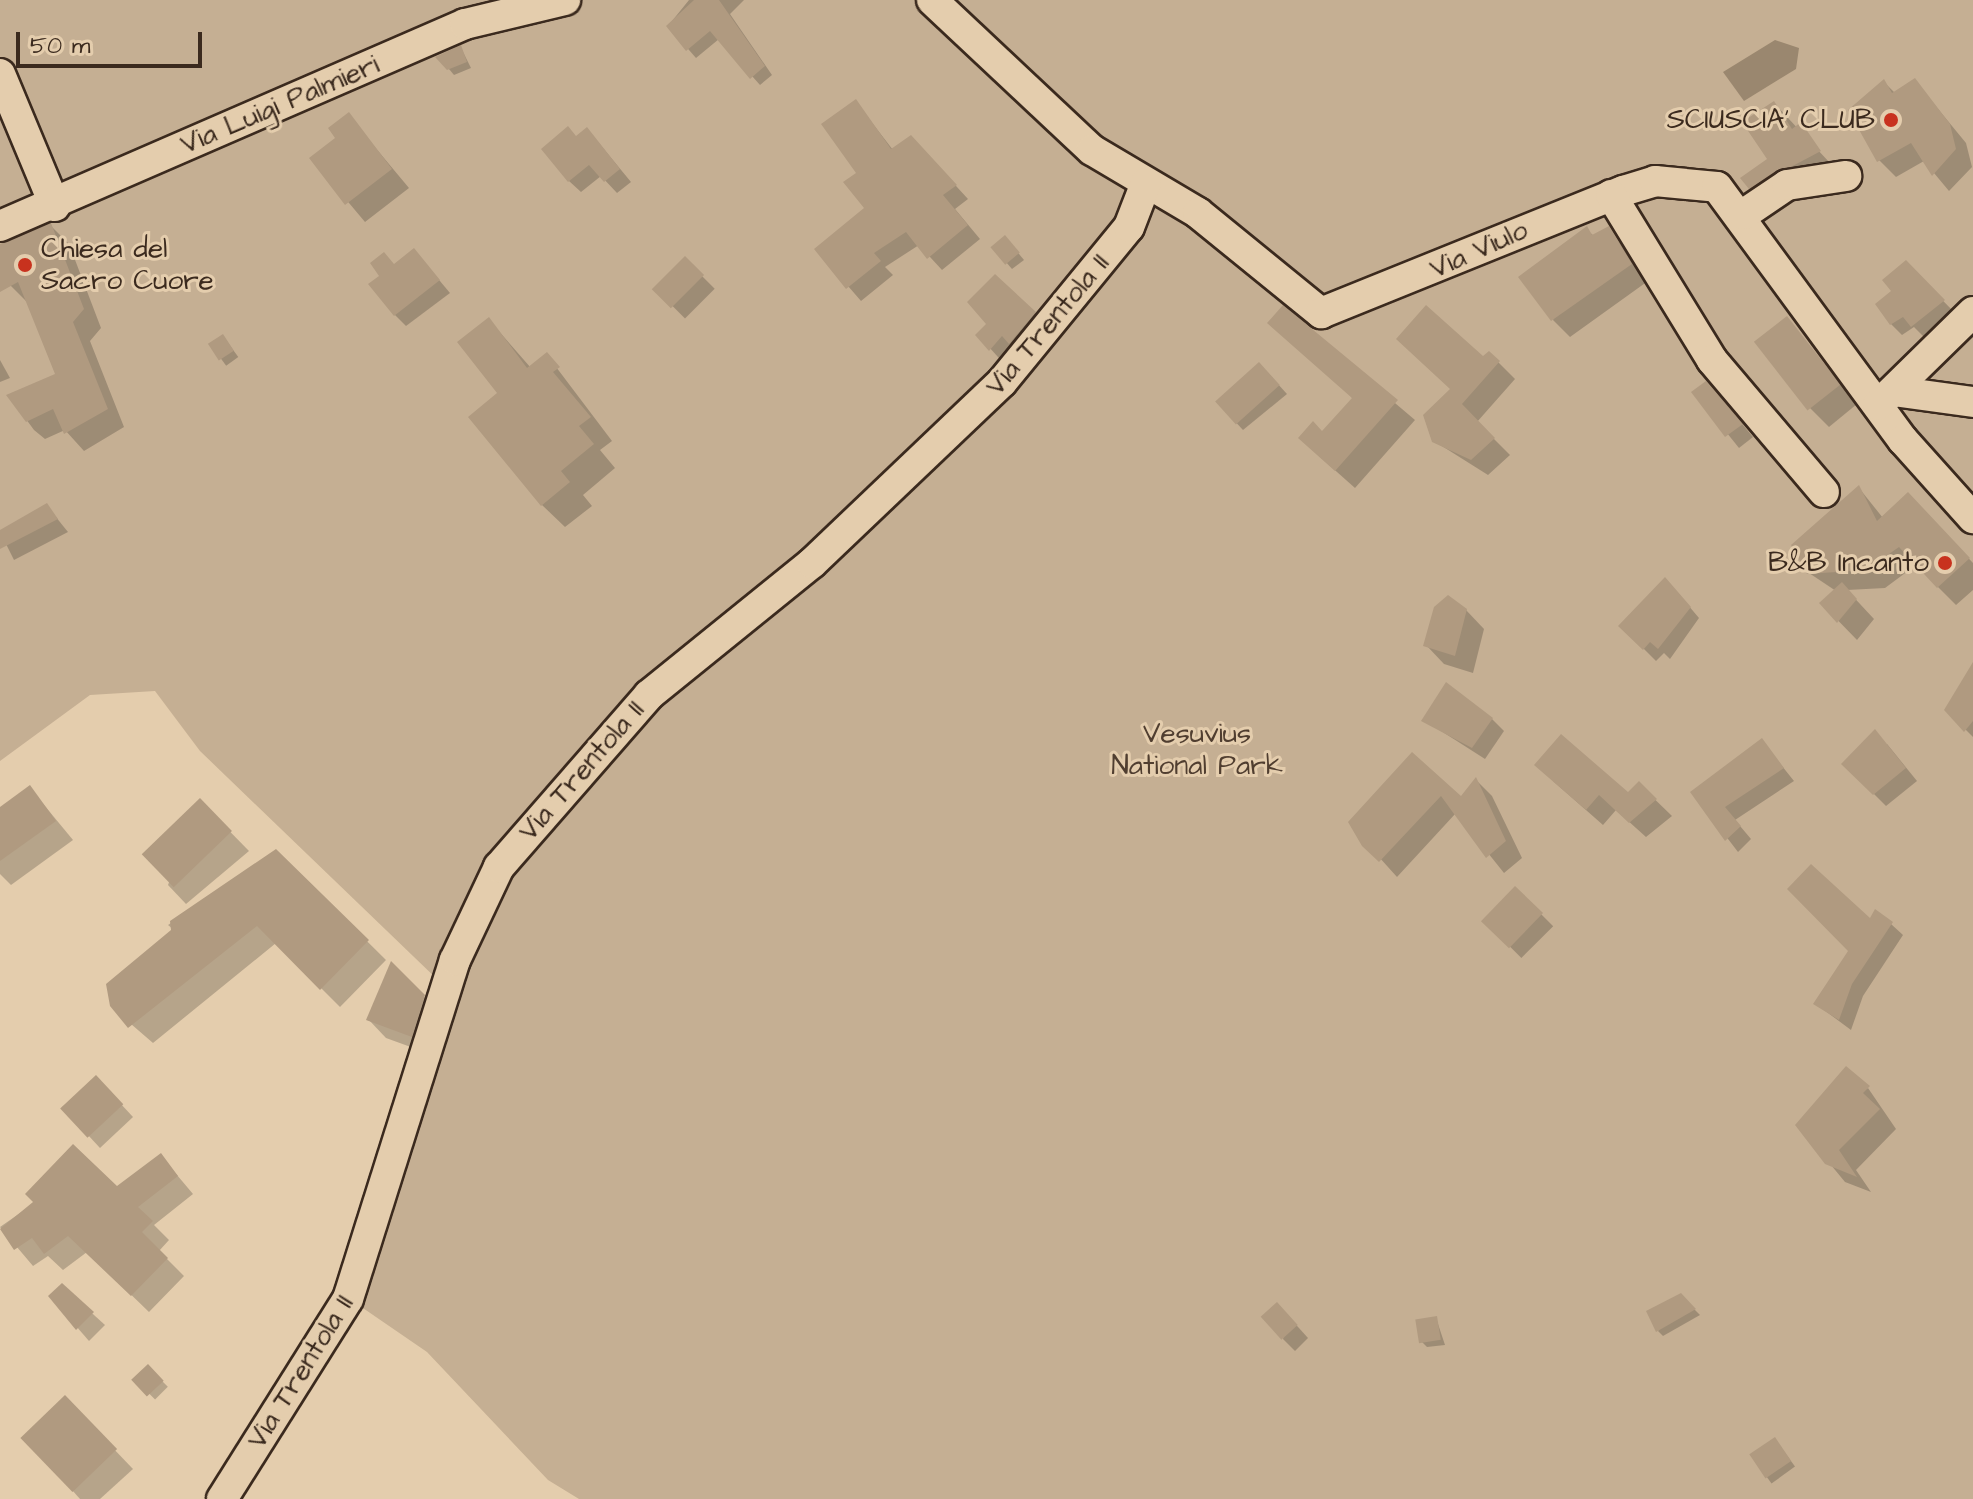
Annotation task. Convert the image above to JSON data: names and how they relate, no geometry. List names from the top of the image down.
{
  "streets": {
    "street": ["Via Luigi Palmieri", "Via Viulo", "Via Trentola II"]
  },
  "crossings": [
    ["Via Viulo", "Via Trentola II"]
  ],
  "parks": ["Vesuvius National Park"],
  "places": ["SCIUSCIA' CLUB", "Chiesa del Sacro Cuore", "B&B Incanto"],
  "scale_bar": "50 m"
}
